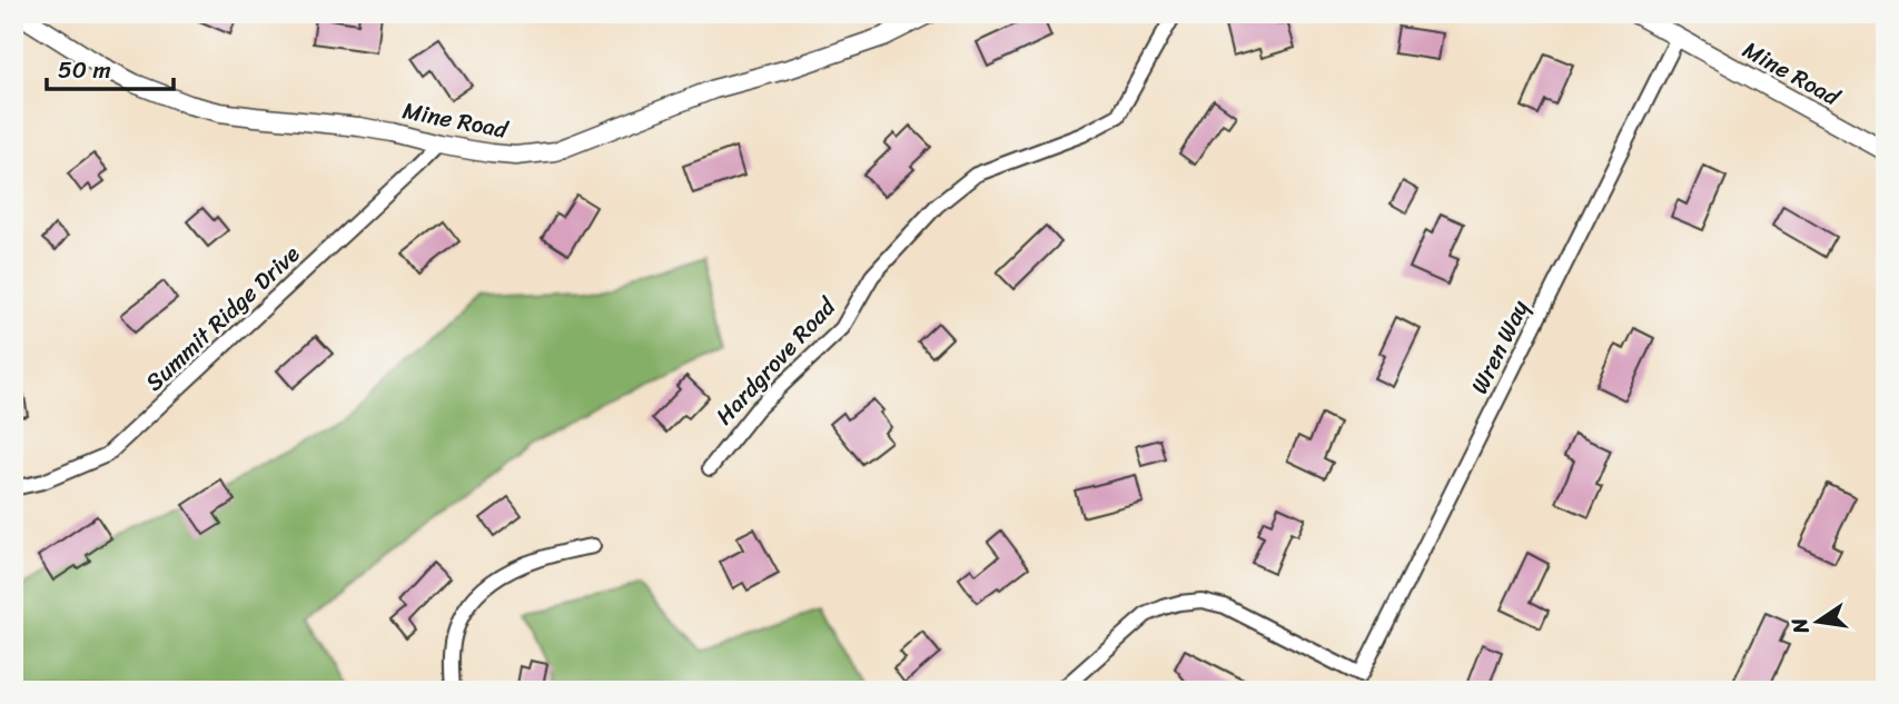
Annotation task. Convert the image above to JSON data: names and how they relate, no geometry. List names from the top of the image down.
{
  "streets": {
    "street": [
      "Mine Road",
      "Summit Ridge Drive",
      "Wren Way",
      "Hardgrove Road"
    ]
  },
  "crossings": [
    ["Mine Road", "Summit Ridge Drive"],
    ["Mine Road", "Wren Way"]
  ],
  "scale_bar": "50 m",
  "north": "left"
}
